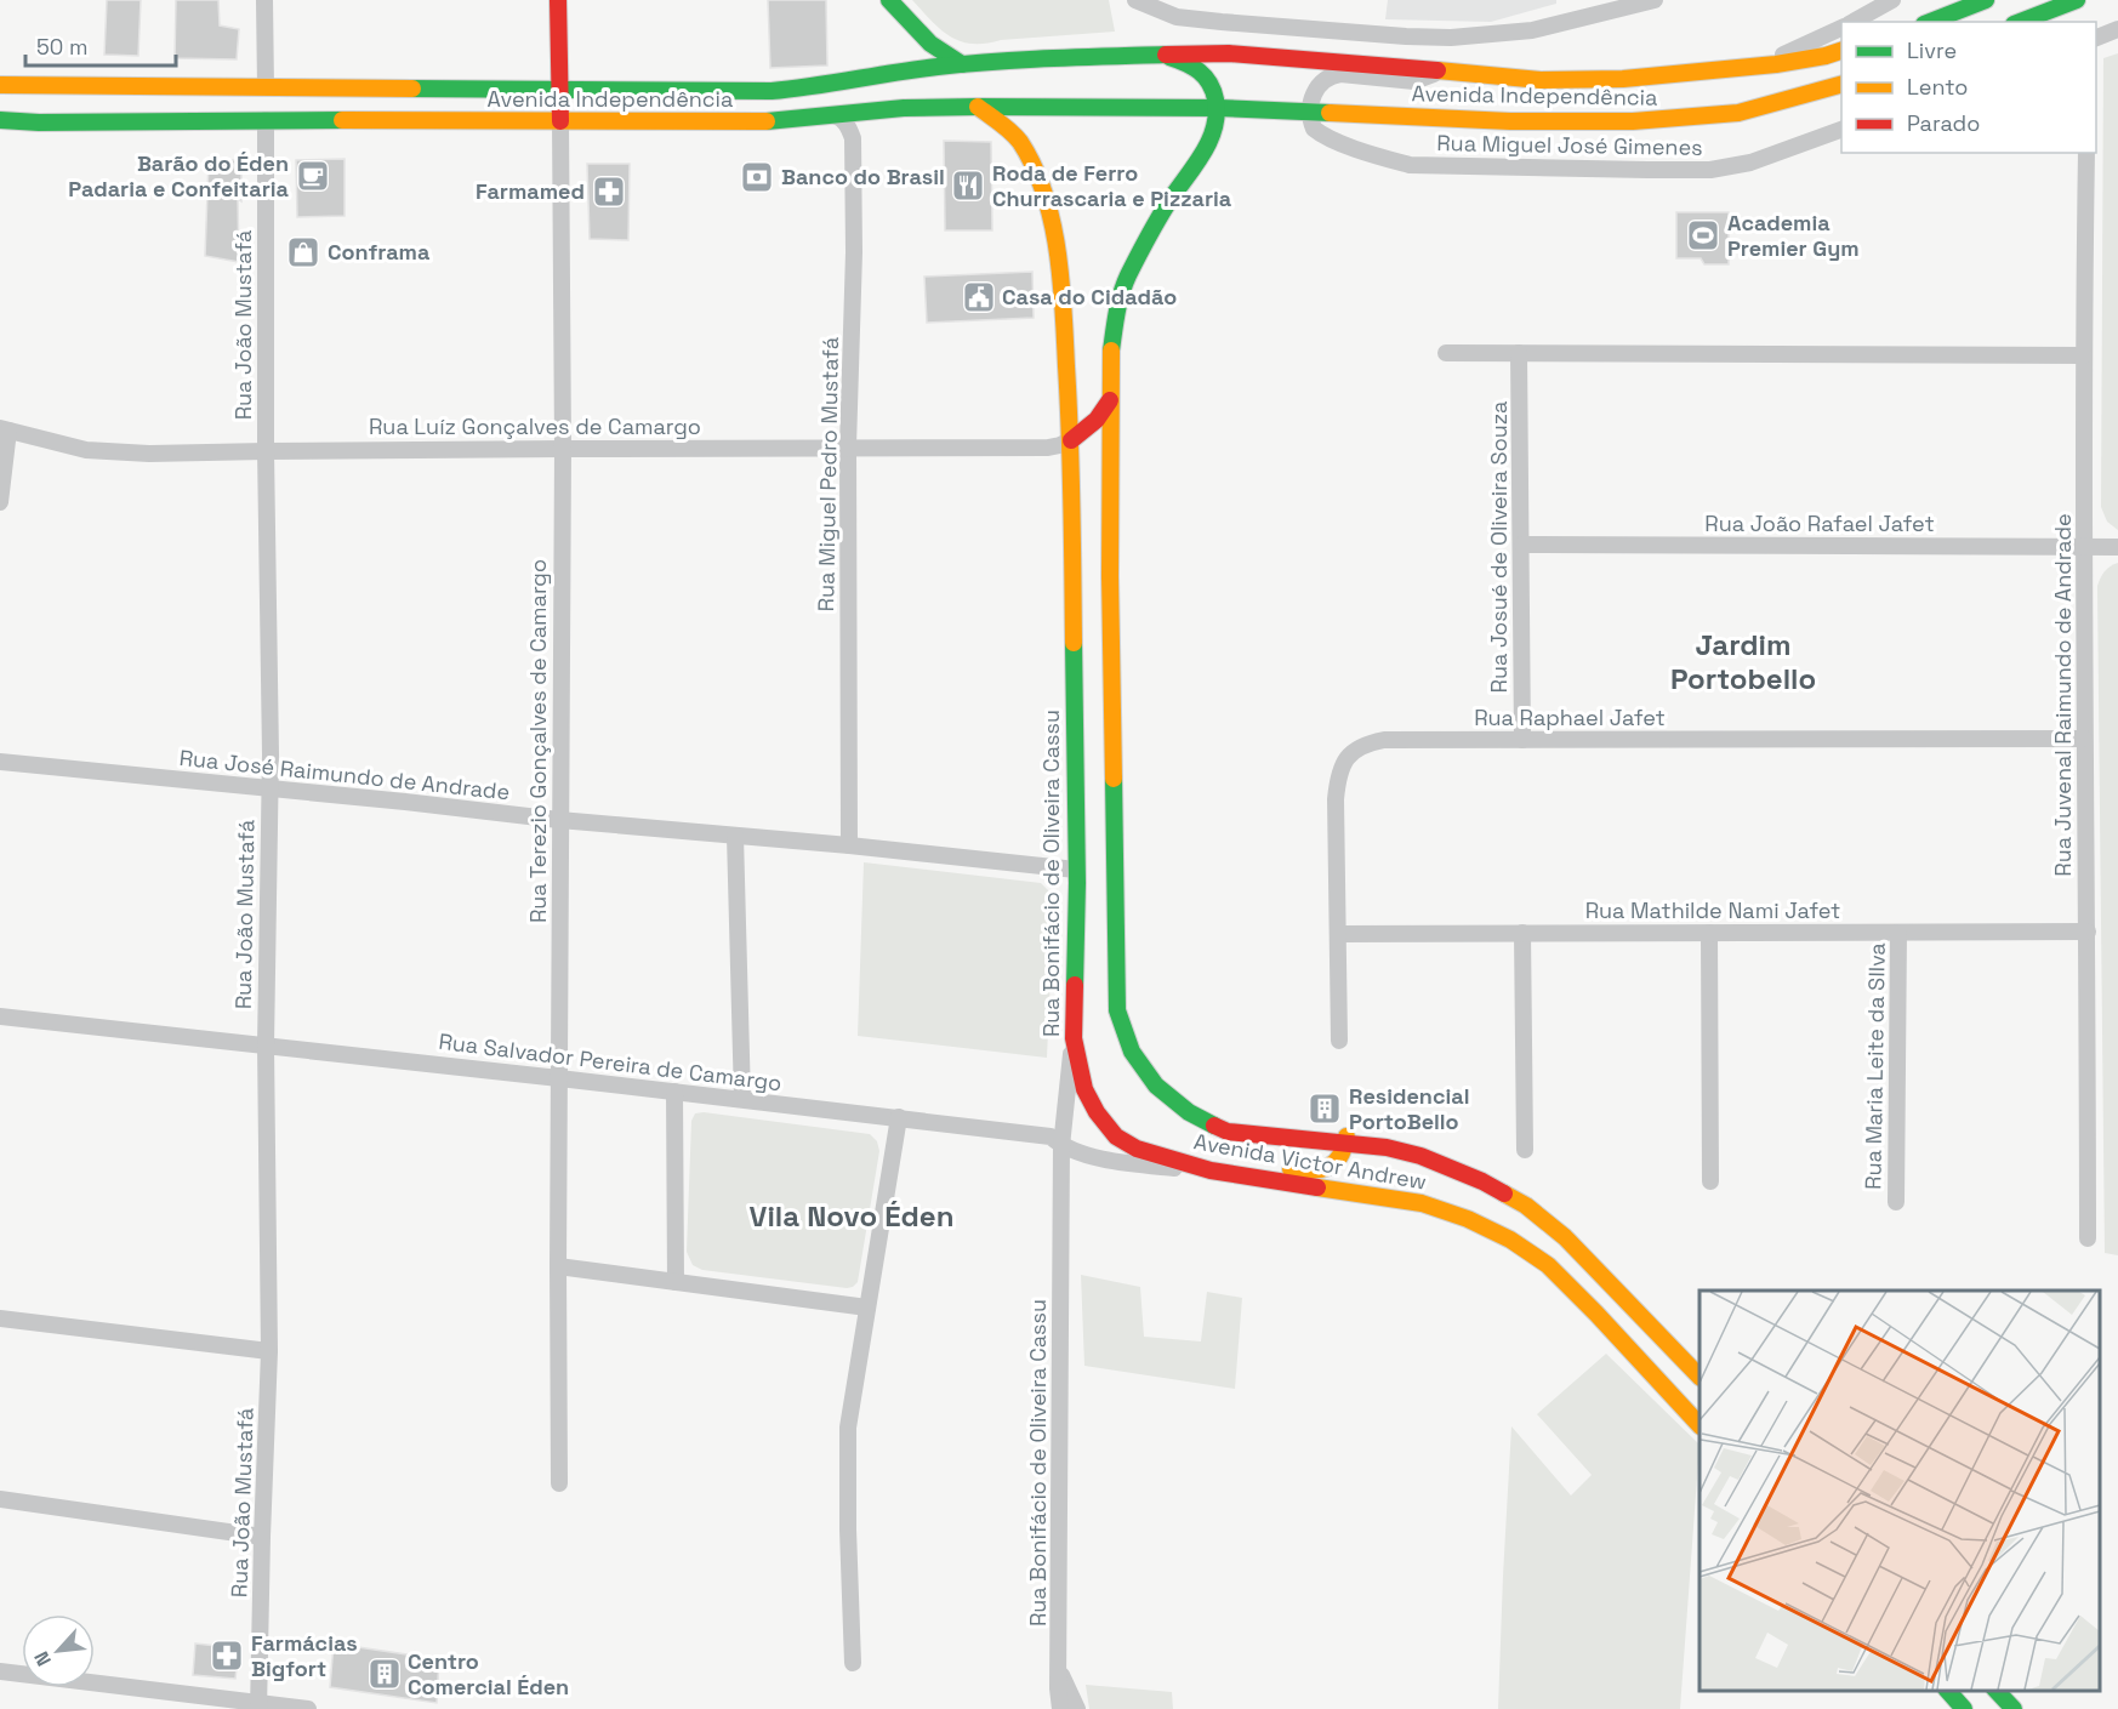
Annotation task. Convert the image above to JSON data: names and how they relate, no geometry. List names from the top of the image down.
{
  "streets": {
    "main road": [
      "Avenida Independência",
      "Rua Terezio Gonçalves de Camargo",
      "Rua Bonifácio de Oliveira Cassu",
      "Avenida Victor Andrew"
    ],
    "street": [
      "Rua Miguel José Gimenes",
      "Rua João Mustafá",
      "Rua Luíz Gonçalves de Camargo",
      "Rua Miguel Pedro Mustafá",
      "Rua João Rafael Jafet",
      "Rua Josué de Oliveira Souza",
      "Rua Juvenal Raimundo de Andrade",
      "Rua Raphael Jafet",
      "Rua José Raimundo de Andrade",
      "Rua Mathilde Nami Jafet",
      "Rua Salvador Pereira de Camargo",
      "Rua Maria Leite da SIlva"
    ]
  },
  "crossings": [
    ["Avenida Independência", "Rua Miguel José Gimenes"],
    ["Avenida Independência", "Rua João Mustafá"],
    ["Avenida Independência", "Rua Miguel Pedro Mustafá"],
    ["Avenida Independência", "Rua Terezio Gonçalves de Camargo"],
    ["Avenida Independência", "Rua Bonifácio de Oliveira Cassu"],
    ["Rua João Mustafá", "Rua Luíz Gonçalves de Camargo"],
    ["Rua João Mustafá", "Rua José Raimundo de Andrade"],
    ["Rua João Mustafá", "Rua Salvador Pereira de Camargo"],
    ["Rua Luíz Gonçalves de Camargo", "Rua Miguel Pedro Mustafá"],
    ["Rua Luíz Gonçalves de Camargo", "Rua Terezio Gonçalves de Camargo"],
    ["Rua Luíz Gonçalves de Camargo", "Rua Bonifácio de Oliveira Cassu"],
    ["Rua Miguel Pedro Mustafá", "Rua José Raimundo de Andrade"],
    ["Rua João Rafael Jafet", "Rua Josué de Oliveira Souza"],
    ["Rua João Rafael Jafet", "Rua Juvenal Raimundo de Andrade"],
    ["Rua Josué de Oliveira Souza", "Rua Raphael Jafet"],
    ["Rua Juvenal Raimundo de Andrade", "Rua Raphael Jafet"],
    ["Rua Juvenal Raimundo de Andrade", "Rua Mathilde Nami Jafet"],
    ["Rua Raphael Jafet", "Rua Mathilde Nami Jafet"],
    ["Rua Terezio Gonçalves de Camargo", "Rua José Raimundo de Andrade"],
    ["Rua Terezio Gonçalves de Camargo", "Rua Salvador Pereira de Camargo"],
    ["Rua José Raimundo de Andrade", "Rua Bonifácio de Oliveira Cassu"],
    ["Rua Bonifácio de Oliveira Cassu", "Rua Salvador Pereira de Camargo"],
    ["Rua Bonifácio de Oliveira Cassu", "Avenida Victor Andrew"],
    ["Rua Mathilde Nami Jafet", "Rua Maria Leite da SIlva"],
    ["Rua Salvador Pereira de Camargo", "Avenida Victor Andrew"]
  ],
  "districts": ["Jardim Portobello", "Vila Novo Éden"],
  "places": {
    "cafe": ["Barão do Éden Padaria e Confeitaria"],
    "bank": ["Banco do Brasil"],
    "restaurant": ["Roda de Ferro Churrascaria e Pizzaria"],
    "pharmacy": ["Farmamed", "Farmácias Bigfort"],
    "sports": ["Academia Premier Gym"],
    "shop": ["Conframa"],
    "public building": ["Casa do Cidadão"],
    "building": ["Residencial PortoBello", "Centro Comercial Éden"]
  },
  "legend": ["Livre", "Lento", "Parado"],
  "scale_bar": "50 m",
  "north": "bottom left"
}
